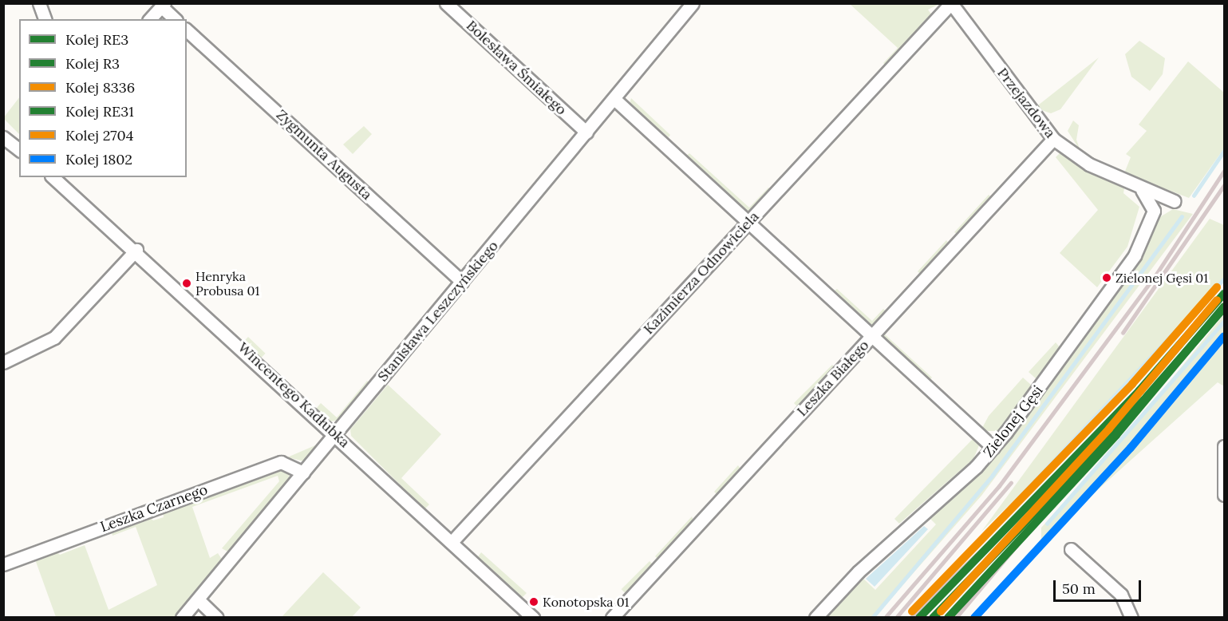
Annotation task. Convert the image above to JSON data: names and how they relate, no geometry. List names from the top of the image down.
{
  "streets": {
    "street": [
      "Bolesława Śmiałego",
      "Przejazdowa",
      "Zygmunta Augusta",
      "Kazimierza Odnowiciela",
      "Stanisława Leszczyńskiego",
      "Leszka Białego",
      "Wincentego Kadłubka",
      "Zielonej Gęsi",
      "Leszka Czarnego"
    ]
  },
  "crossings": [
    ["Bolesława Śmiałego", "Stanisława Leszczyńskiego"],
    ["Przejazdowa", "Kazimierza Odnowiciela"],
    ["Przejazdowa", "Leszka Białego"],
    ["Przejazdowa", "Zielonej Gęsi"],
    ["Zygmunta Augusta", "Stanisława Leszczyńskiego"],
    ["Kazimierza Odnowiciela", "Wincentego Kadłubka"],
    ["Stanisława Leszczyńskiego", "Wincentego Kadłubka"],
    ["Stanisława Leszczyńskiego", "Leszka Czarnego"]
  ],
  "places": ["Zielonej Gęsi 01", "Henryka Probusa 01", "Konotopska 01"],
  "lines": [
    "rail line 8336",
    "rail line RE3",
    "rail line 2704",
    "rail line RE31",
    "rail line R3",
    "rail line 1802"
  ],
  "legend": [
    "Kolej RE3",
    "Kolej R3",
    "Kolej 8336",
    "Kolej RE31",
    "Kolej 2704",
    "Kolej 1802"
  ],
  "scale_bar": "50 m"
}
